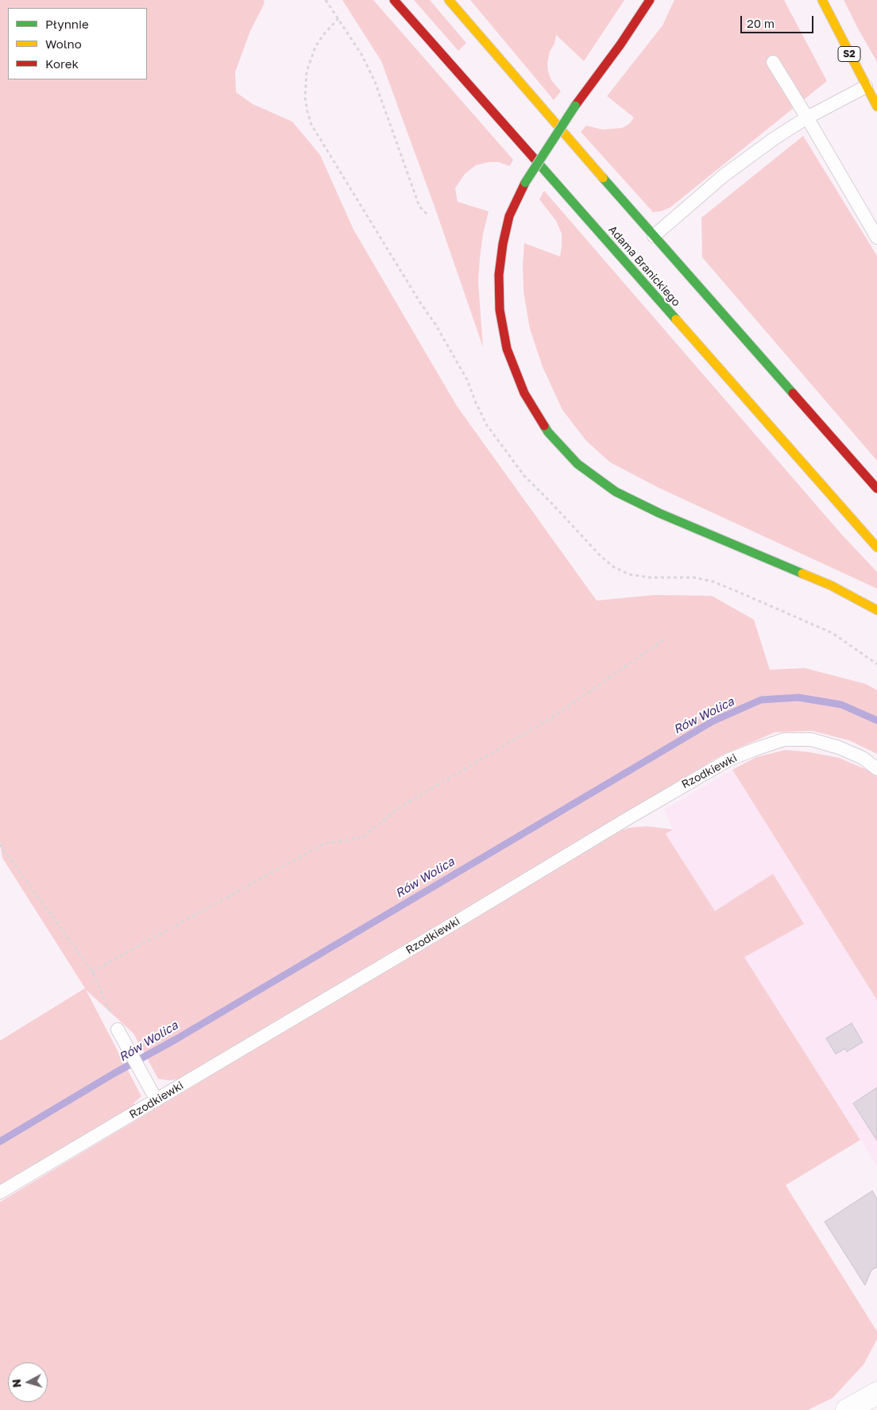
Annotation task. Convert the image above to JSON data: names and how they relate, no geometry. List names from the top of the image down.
{
  "streets": {
    "main road": ["S2", "Adama Branickiego"],
    "lane": ["Rzodkiewki"]
  },
  "water": ["Rów Wolica"],
  "legend": ["Płynnie", "Wolno", "Korek"],
  "scale_bar": "20 m",
  "north": "left"
}
